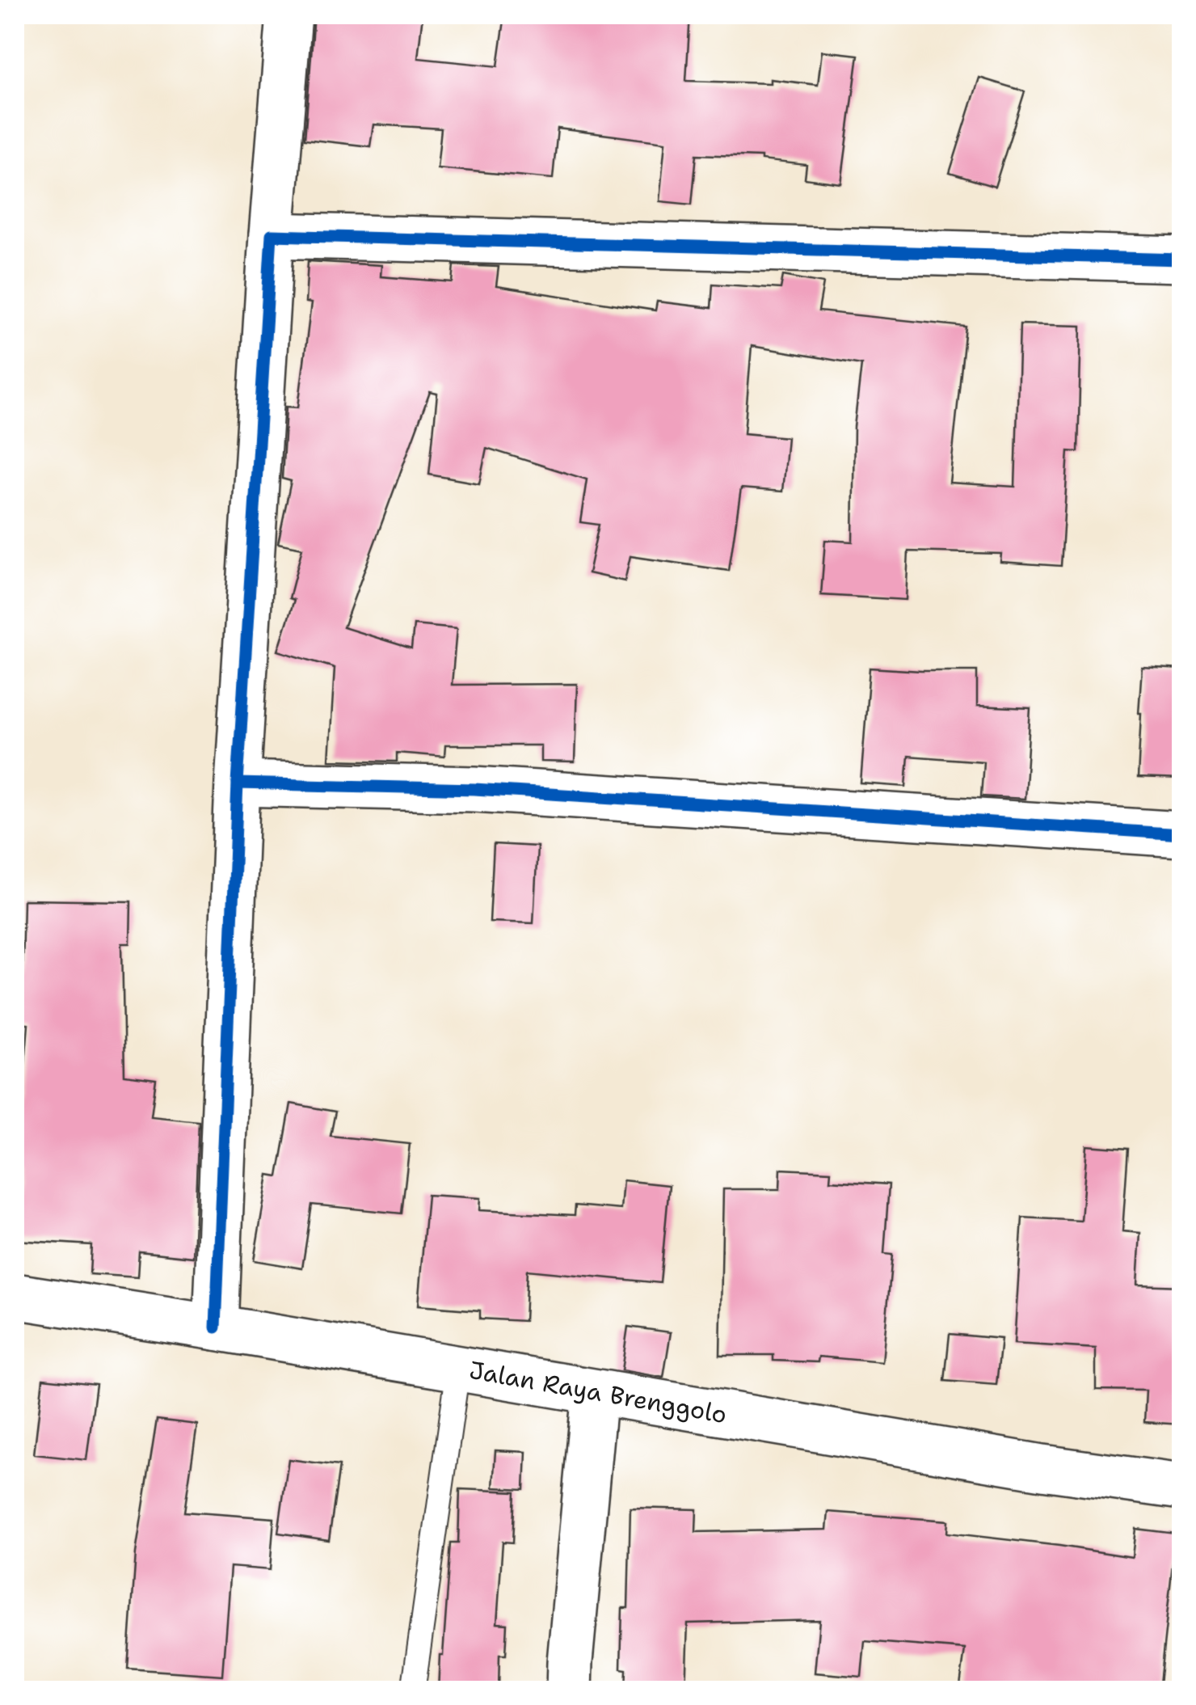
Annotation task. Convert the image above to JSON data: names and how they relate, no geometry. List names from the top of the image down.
{
  "streets": {
    "street": ["Jalan Raya Brenggolo"]
  }
}
